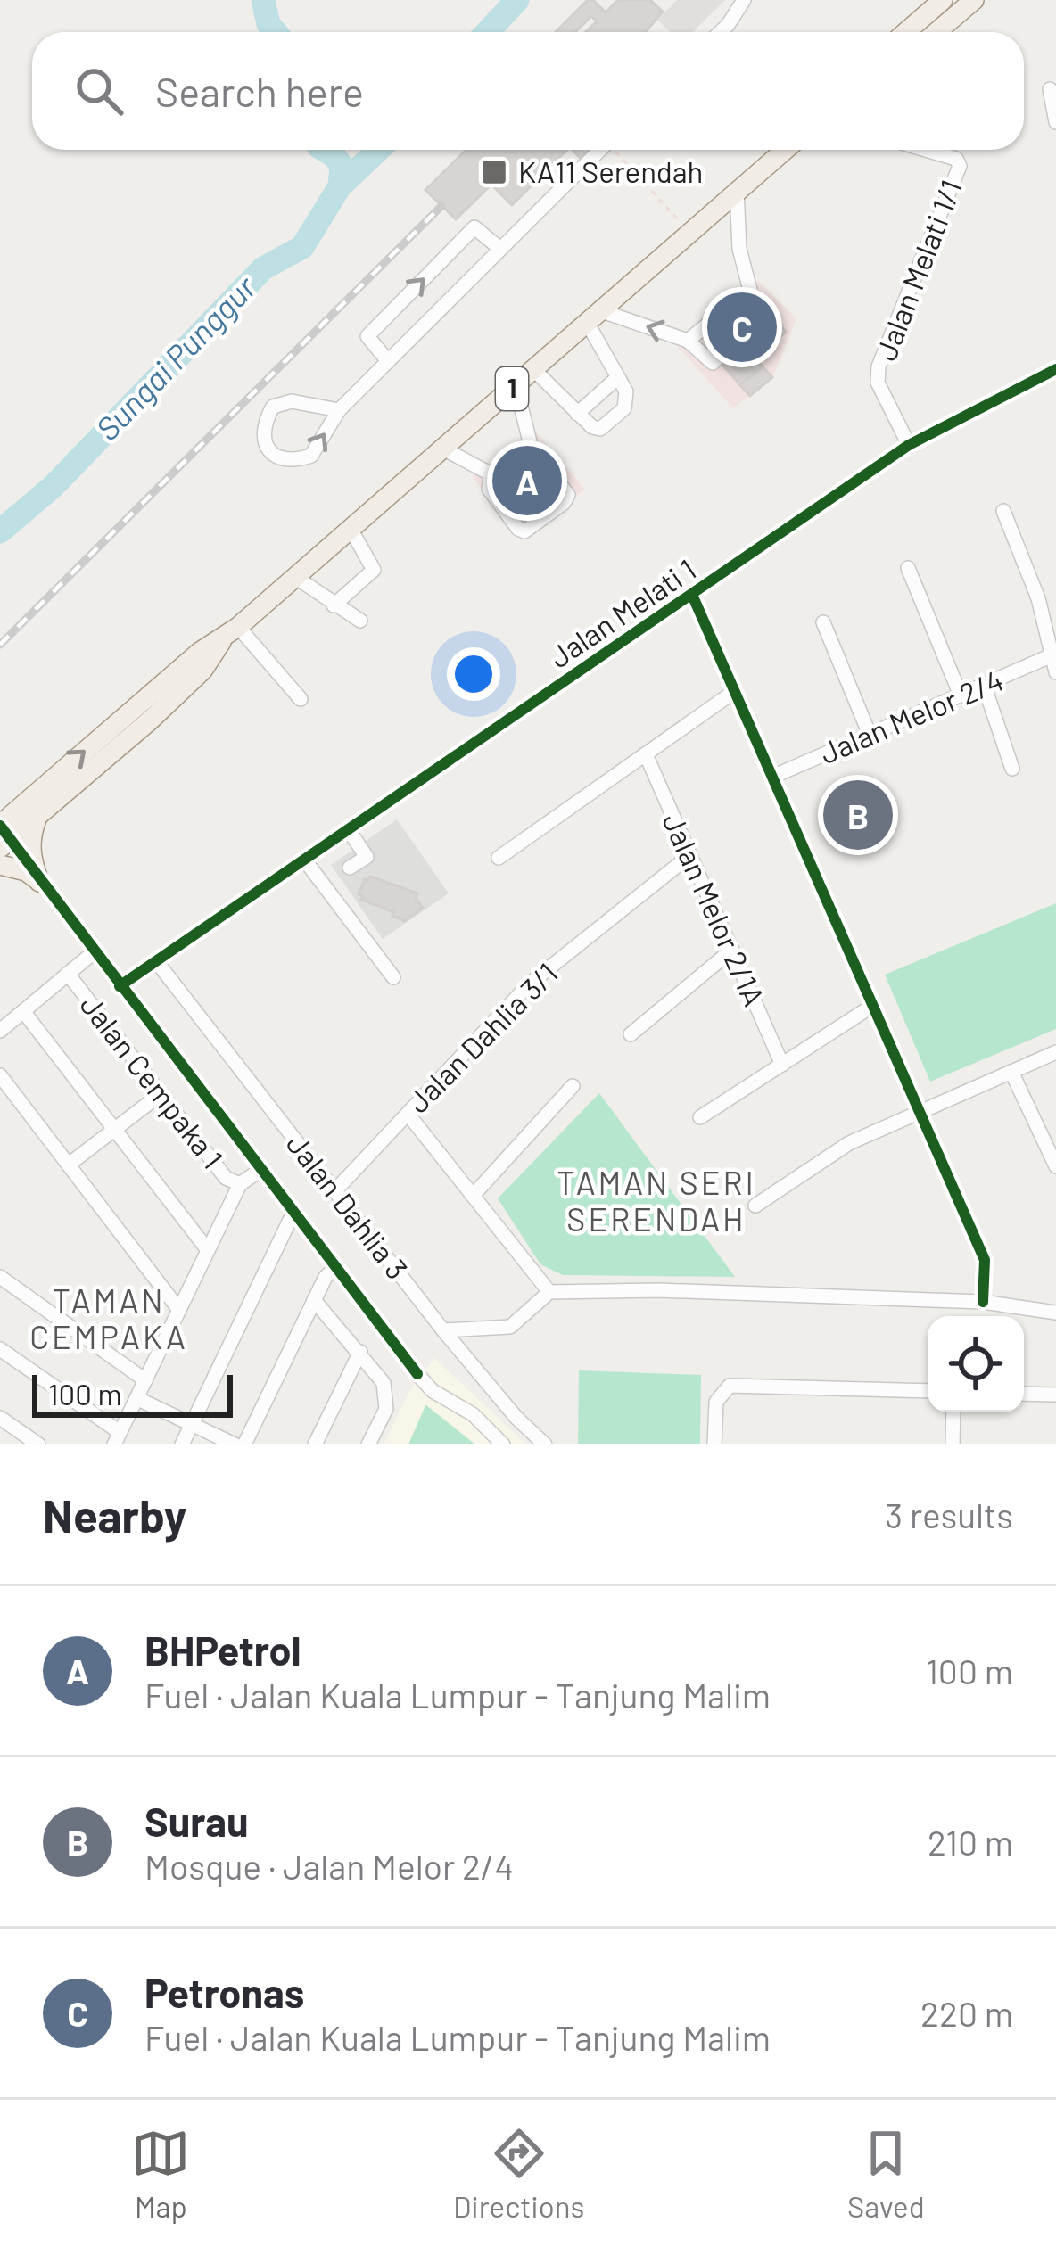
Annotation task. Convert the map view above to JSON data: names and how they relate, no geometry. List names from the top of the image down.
{
  "streets": {
    "main road": ["1"],
    "street": [
      "Jalan Melati 1/1",
      "Jalan Melati 1",
      "Jalan Melor 2/4",
      "Jalan Melor 2/1A",
      "Jalan Dahlia 3/1",
      "Jalan Cempaka 1",
      "Jalan Dahlia 3"
    ]
  },
  "crossings": [
    ["Jalan Melati 1/1", "Jalan Melati 1"],
    ["Jalan Melati 1", "Jalan Dahlia 3"],
    ["Jalan Melor 2/1A", "Jalan Dahlia 3/1"],
    ["Jalan Dahlia 3/1", "Jalan Dahlia 3"]
  ],
  "districts": ["TAMAN SERI SERENDAH", "TAMAN CEMPAKA"],
  "water": ["Sungai Punggur"],
  "places": {
    "transit": ["KA11 Serendah"]
  },
  "scale_bar": "100 m",
  "page": {
    "search": "Search here",
    "pins": ["C", "A", "B"],
    "scale": "100 m",
    "heading": ["Nearby", "3 results"],
    "list": [
      {
        "mark": "A",
        "name": "BHPetrol",
        "note": "Fuel · Jalan Kuala Lumpur - Tanjung Malim",
        "value": "100 m"
      },
      {
        "mark": "B",
        "name": "Surau",
        "note": "Mosque · Jalan Melor 2/4",
        "value": "210 m"
      },
      {
        "mark": "C",
        "name": "Petronas",
        "note": "Fuel · Jalan Kuala Lumpur - Tanjung Malim",
        "value": "220 m"
      }
    ],
    "nav": ["Map", "Directions", "Saved"]
  }
}
